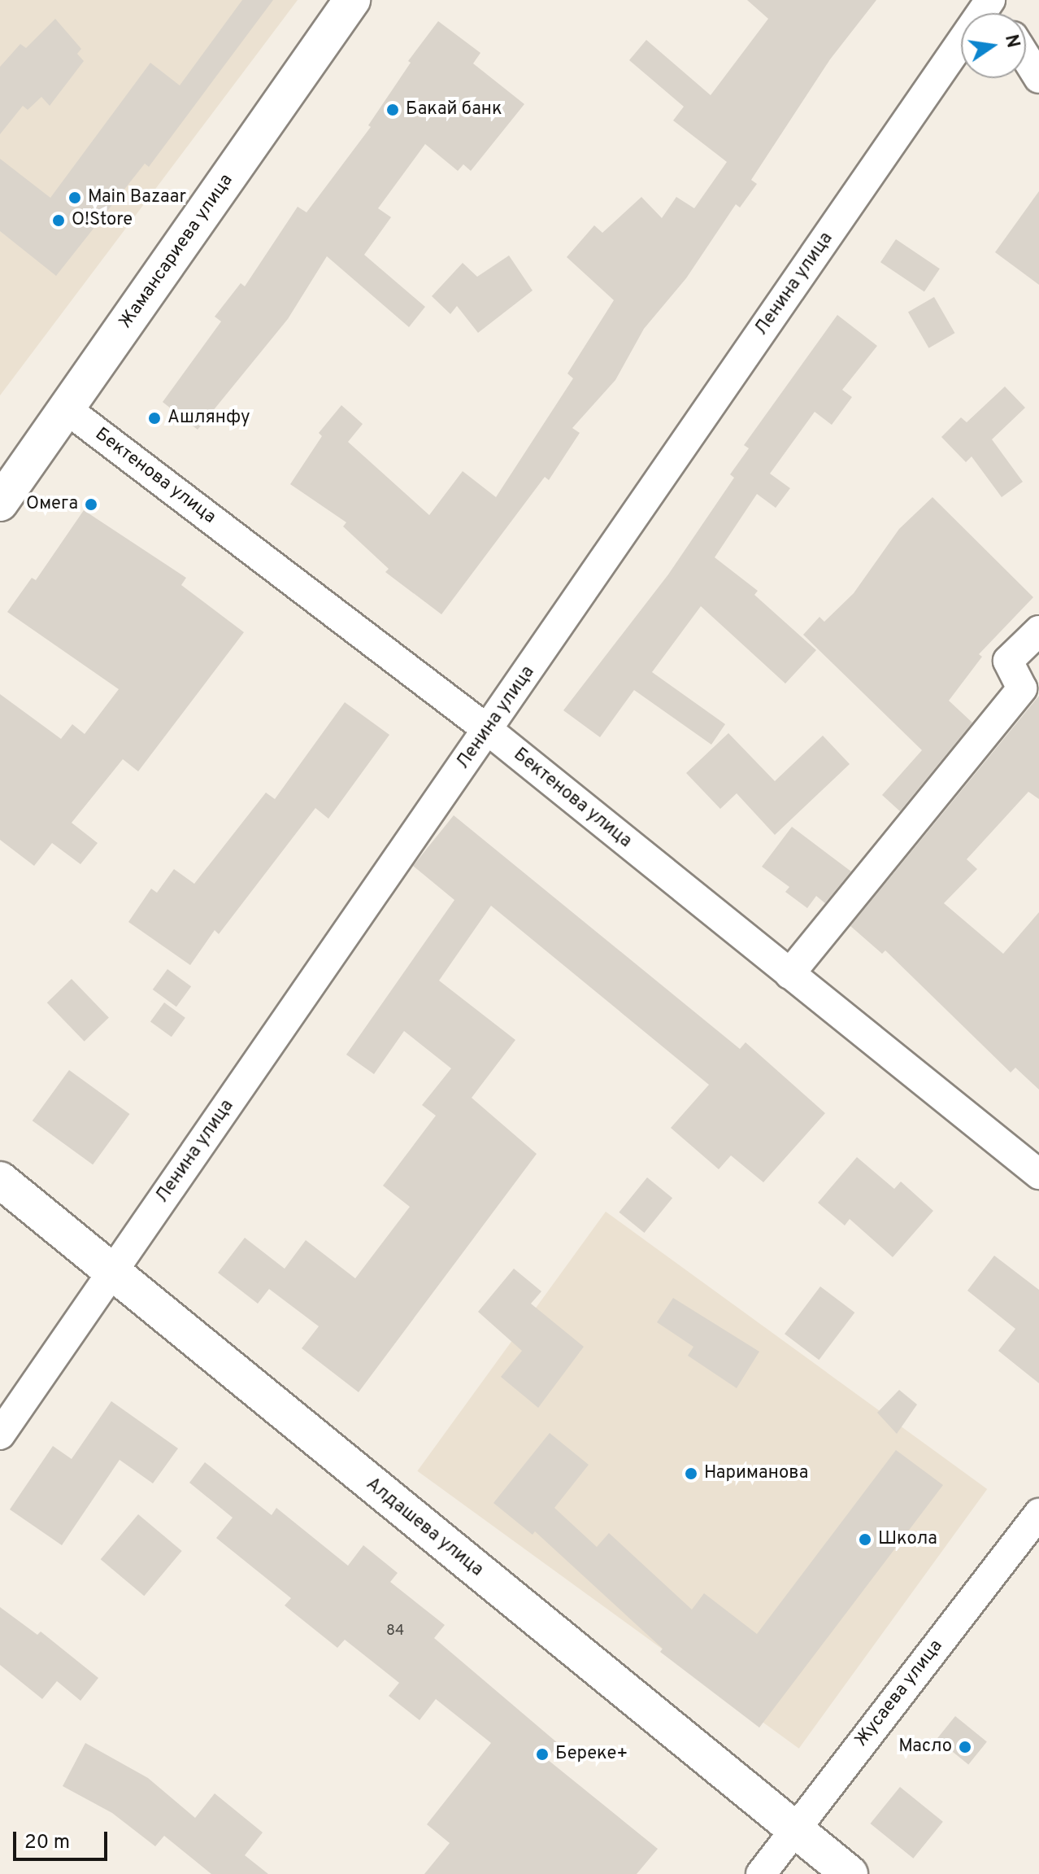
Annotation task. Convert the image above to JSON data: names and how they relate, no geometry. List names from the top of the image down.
{
  "streets": {
    "street": [
      "Жамансариева улица",
      "Ленина улица",
      "Бектенова улица",
      "Алдашева улица",
      "Жусаева улица"
    ]
  },
  "crossings": [
    ["Жамансариева улица", "Бектенова улица"],
    ["Ленина улица", "Бектенова улица"],
    ["Ленина улица", "Алдашева улица"],
    ["Алдашева улица", "Жусаева улица"]
  ],
  "places": [
    "Бакай банк",
    "Main Bazaar",
    "O!Store",
    "Ашлянфу",
    "Омега",
    "Нариманова",
    "Школа",
    "Масло",
    "Береке+"
  ],
  "house_numbers": ["84"],
  "scale_bar": "20 m",
  "north": "right"
}
